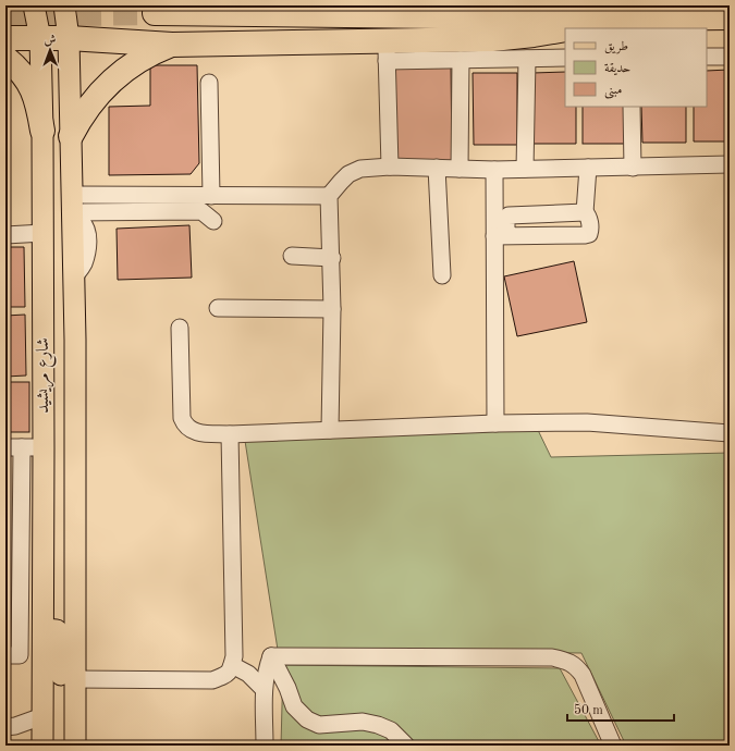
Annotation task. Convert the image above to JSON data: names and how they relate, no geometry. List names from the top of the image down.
{
  "streets": {
    "main road": ["شارع مريشيد"]
  },
  "legend": ["طريق", "حديقة", "مبنى"],
  "scale_bar": "50 m",
  "north": "top"
}
